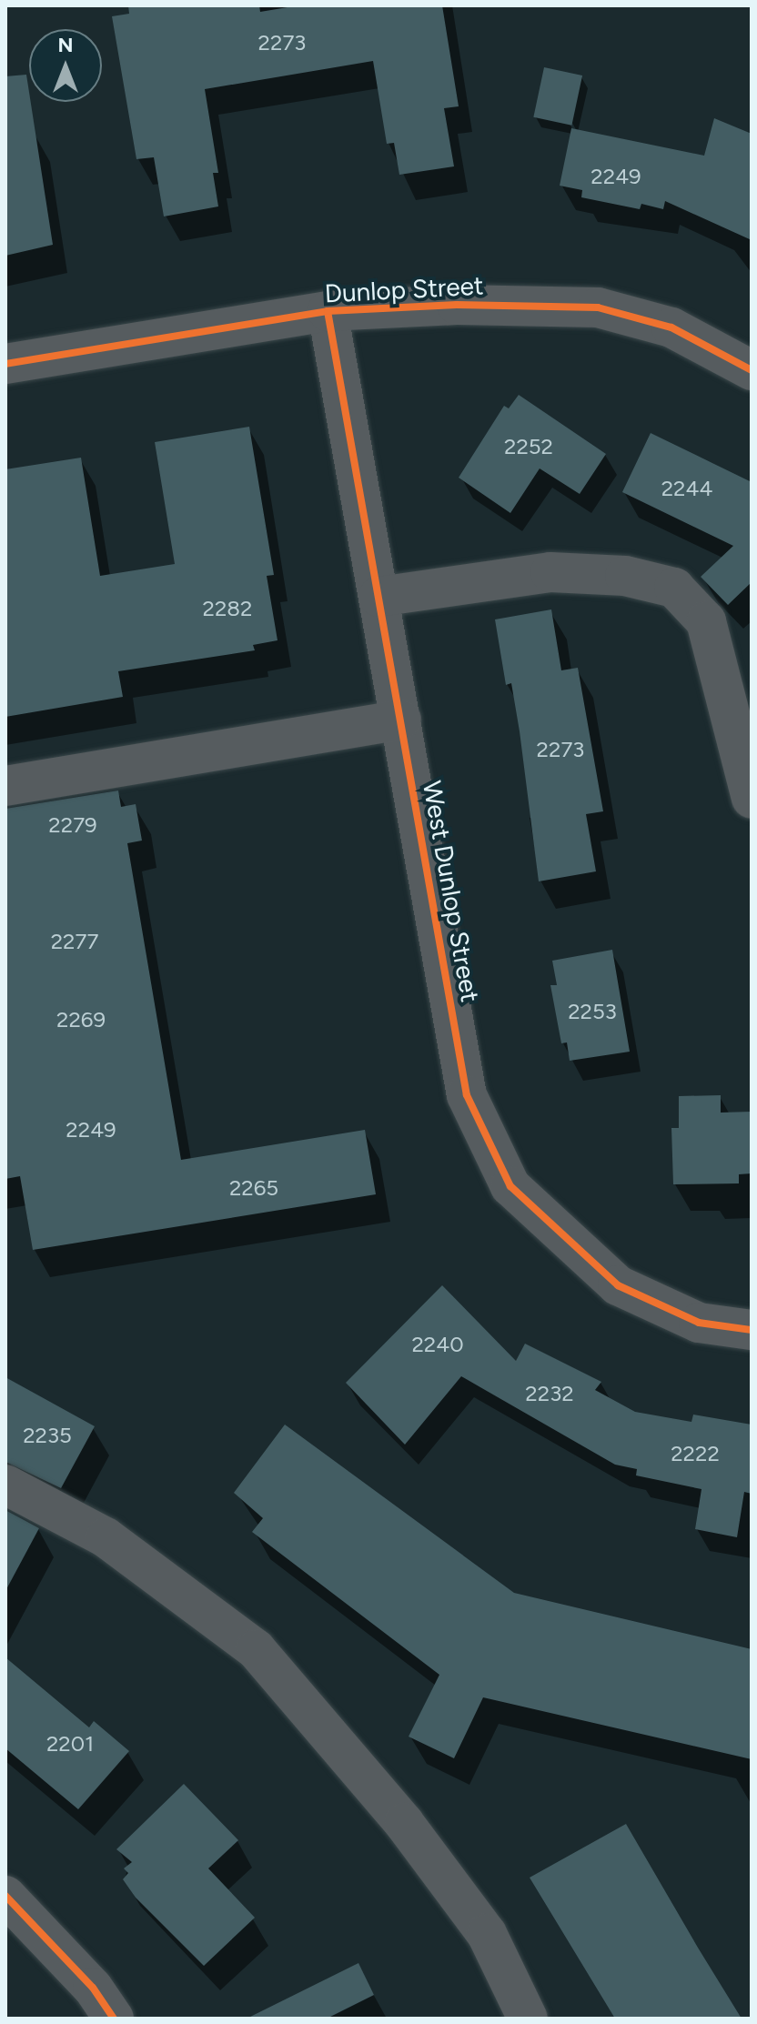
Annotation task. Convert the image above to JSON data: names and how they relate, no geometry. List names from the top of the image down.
{
  "streets": {
    "street": ["Dunlop Street", "West Dunlop Street"]
  },
  "crossings": [
    ["Dunlop Street", "West Dunlop Street"]
  ],
  "house_numbers": [
    "2273",
    "2249",
    "2252",
    "2244",
    "2282",
    "2273",
    "2279",
    "2277",
    "2253",
    "2269",
    "2249",
    "2265",
    "2240",
    "2232",
    "2235",
    "2222",
    "2201"
  ],
  "north": "top"
}
